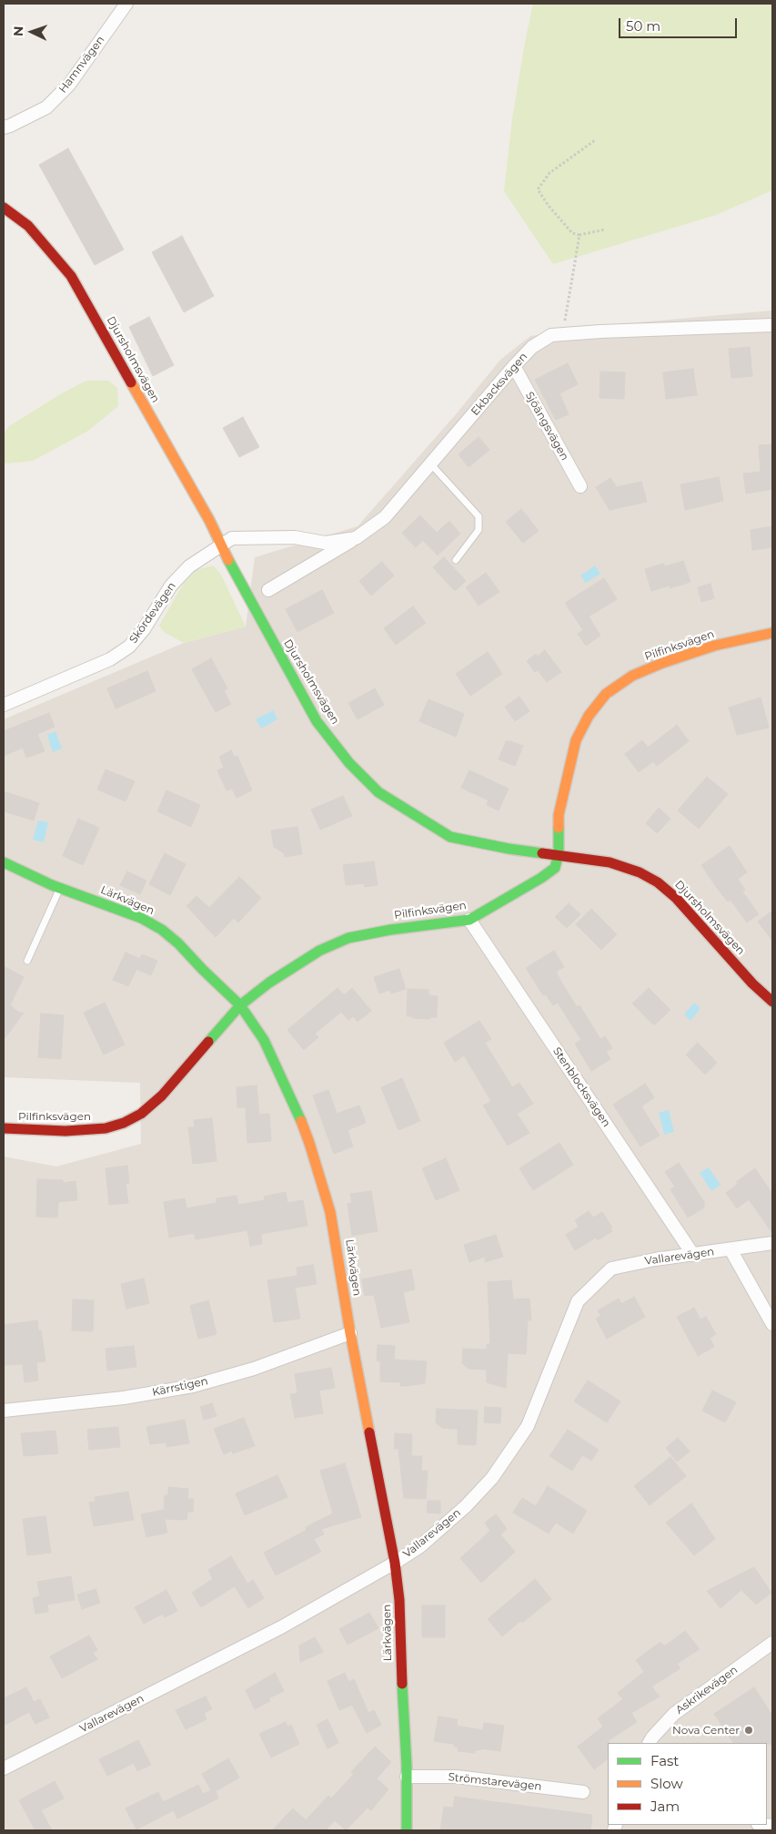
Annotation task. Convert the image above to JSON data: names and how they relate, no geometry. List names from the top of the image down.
{
  "streets": {
    "street": [
      "Hamnvägen",
      "Djursholmsvägen",
      "Ekbacksvägen",
      "Sjöängsvägen",
      "Skördevägen",
      "Pilfinksvägen",
      "Lärkvägen",
      "Stenblocksvägen",
      "Vallarevägen",
      "Kärrstigen",
      "Askrikevägen",
      "Strömstarevägen"
    ]
  },
  "crossings": [
    ["Djursholmsvägen", "Ekbacksvägen"],
    ["Djursholmsvägen", "Skördevägen"],
    ["Djursholmsvägen", "Pilfinksvägen"],
    ["Ekbacksvägen", "Sjöängsvägen"],
    ["Ekbacksvägen", "Skördevägen"],
    ["Pilfinksvägen", "Lärkvägen"],
    ["Pilfinksvägen", "Stenblocksvägen"],
    ["Lärkvägen", "Vallarevägen"],
    ["Lärkvägen", "Kärrstigen"],
    ["Lärkvägen", "Strömstarevägen"],
    ["Stenblocksvägen", "Vallarevägen"]
  ],
  "places": ["Nova Center"],
  "legend": ["Fast", "Slow", "Jam"],
  "scale_bar": "50 m",
  "north": "left"
}
